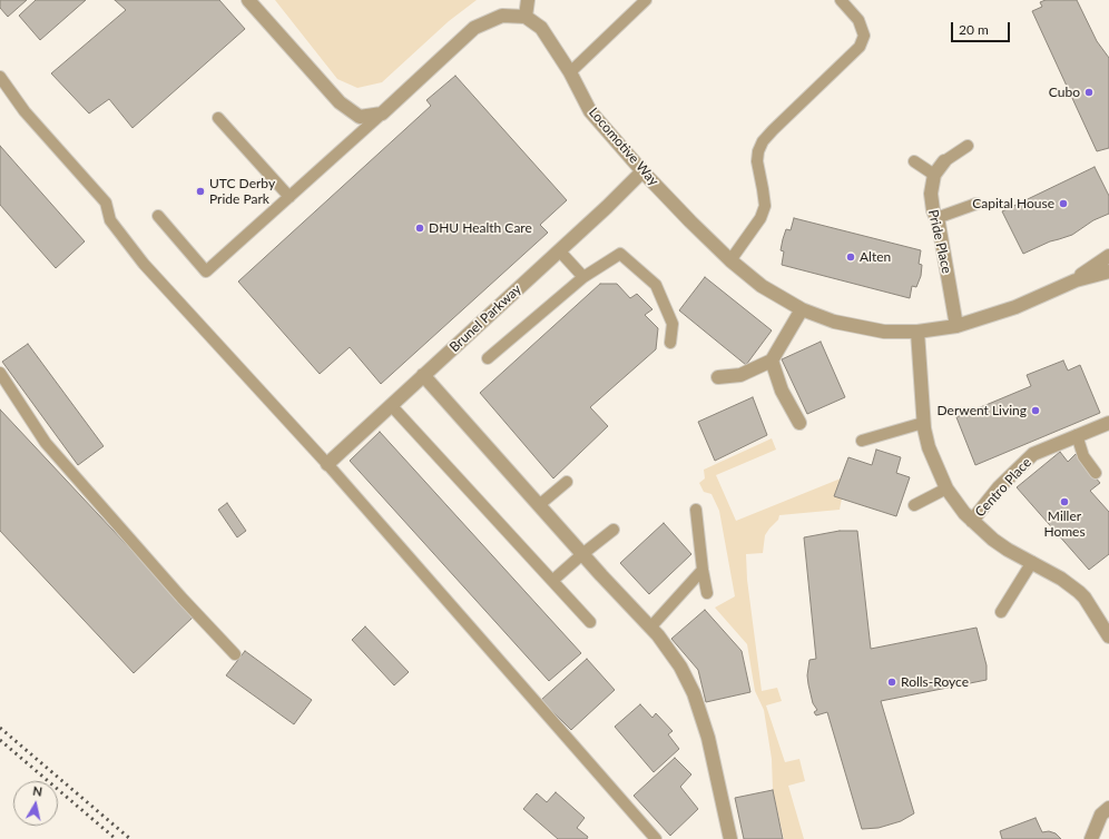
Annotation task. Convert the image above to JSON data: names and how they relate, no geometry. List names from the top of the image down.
{
  "streets": {
    "street": [
      "Locomotive Way",
      "Pride Place",
      "Brunel Parkway",
      "Centro Place"
    ]
  },
  "crossings": [
    ["Locomotive Way", "Pride Place"],
    ["Locomotive Way", "Brunel Parkway"]
  ],
  "places": [
    "Cubo",
    "UTC Derby Pride Park",
    "Capital House",
    "DHU Health Care",
    "Alten",
    "Derwent Living",
    "Miller Homes",
    "Rolls-Royce"
  ],
  "scale_bar": "20 m",
  "north": "top"
}
